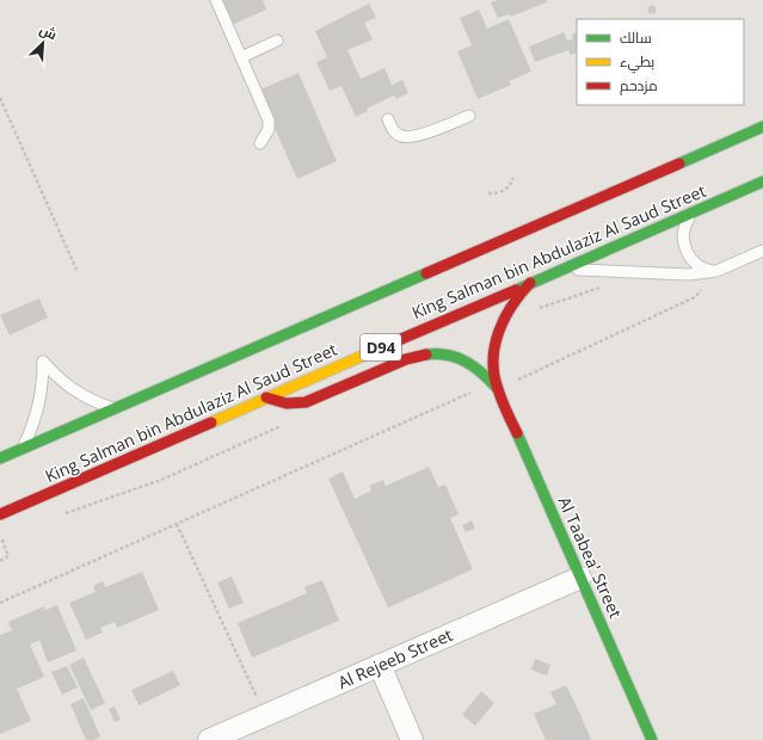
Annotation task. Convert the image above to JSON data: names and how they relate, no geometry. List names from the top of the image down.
{
  "streets": {
    "main road": ["King Salman bin Abdulaziz Al Saud Street", "D94", "Al Taabea' Street"],
    "street": ["Al Rejeeb Street"]
  },
  "crossings": [
    ["King Salman bin Abdulaziz Al Saud Street", "Al Taabea' Street"],
    ["Al Taabea' Street", "Al Rejeeb Street"]
  ],
  "legend": ["سالك", "بطيء", "مزدحم"],
  "north": "top right"
}
